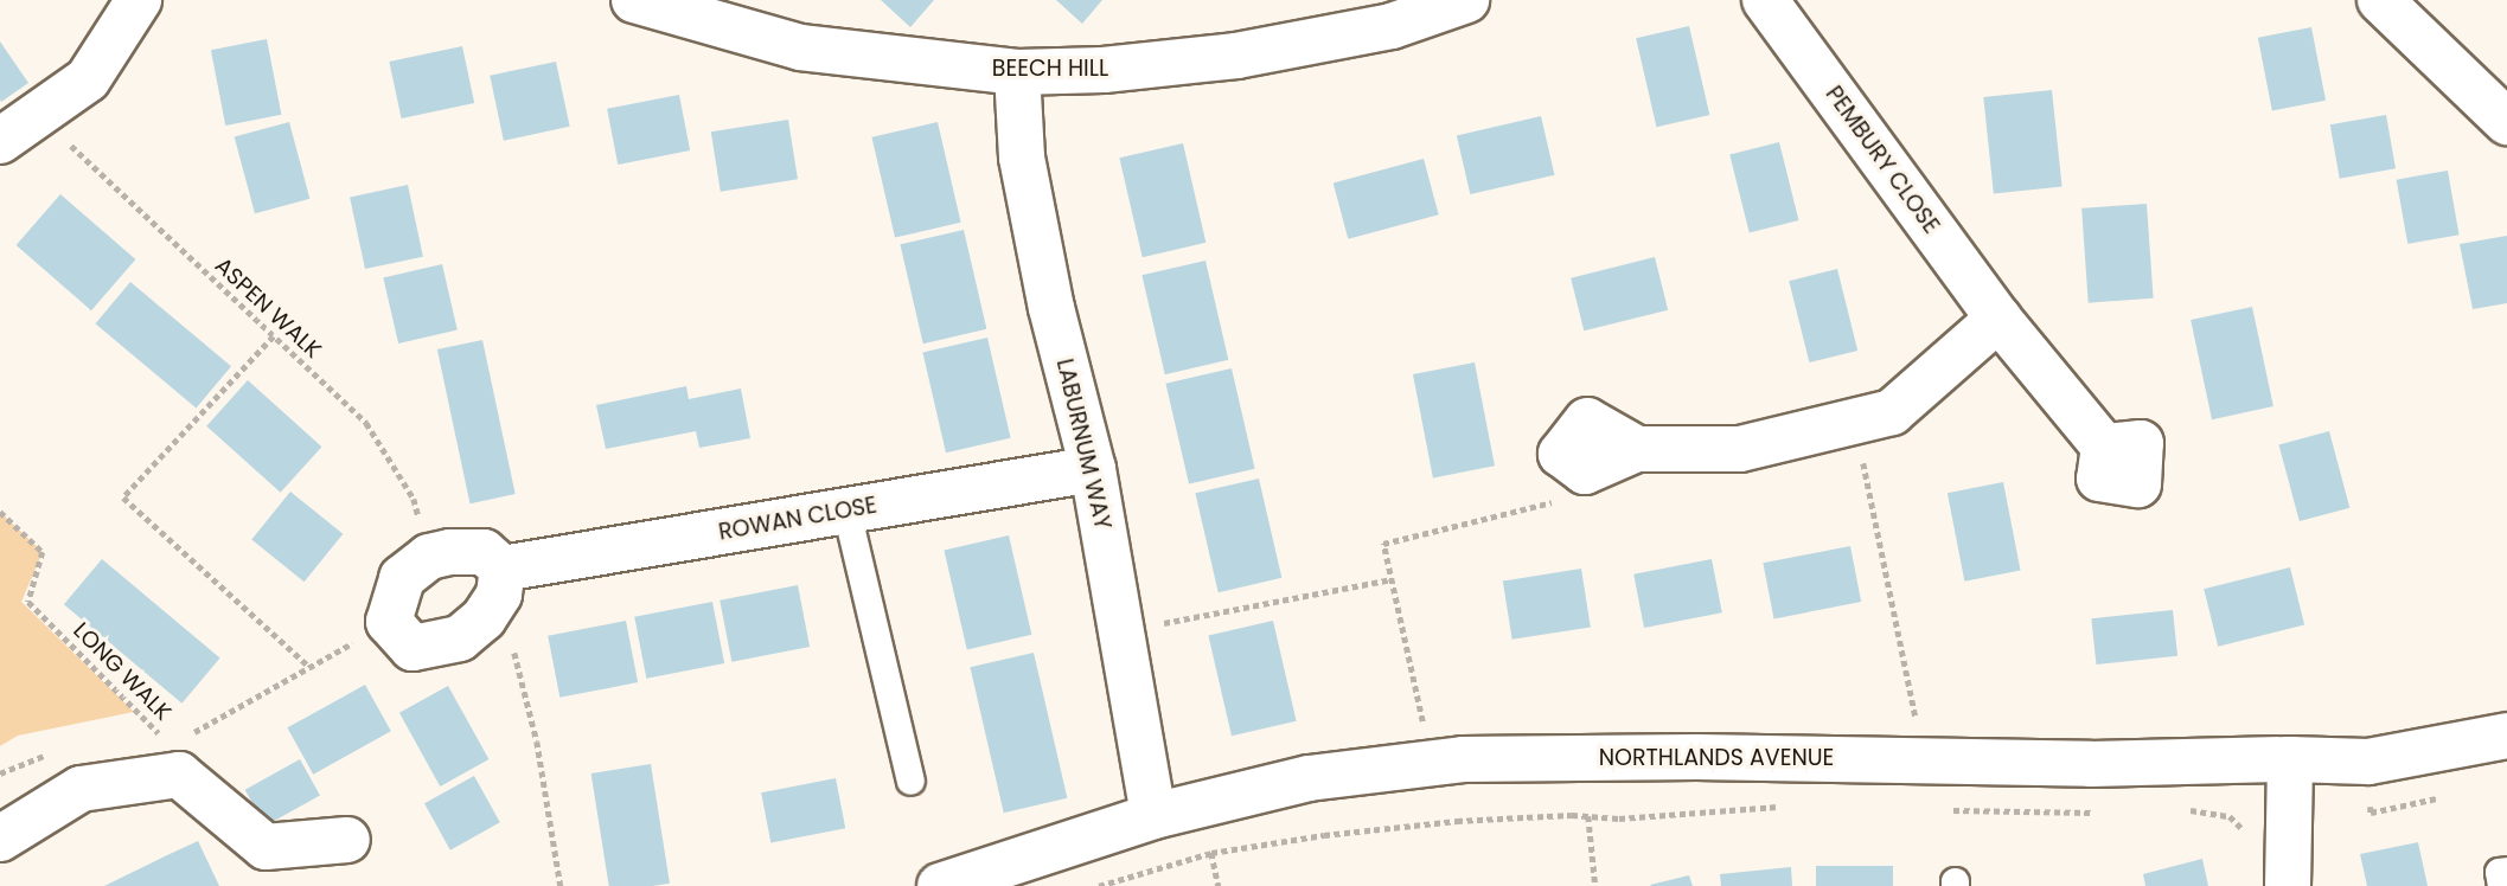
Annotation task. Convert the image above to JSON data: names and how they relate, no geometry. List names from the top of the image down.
{
  "streets": {
    "street": [
      "BEECH HILL",
      "PEMBURY CLOSE",
      "LABURNUM WAY",
      "ROWAN CLOSE",
      "NORTHLANDS AVENUE"
    ],
    "path": ["ASPEN WALK", "LONG WALK"]
  },
  "crossings": [
    ["BEECH HILL", "LABURNUM WAY"],
    ["ASPEN WALK", "ROWAN CLOSE"],
    ["LABURNUM WAY", "ROWAN CLOSE"],
    ["LABURNUM WAY", "NORTHLANDS AVENUE"]
  ]
}
